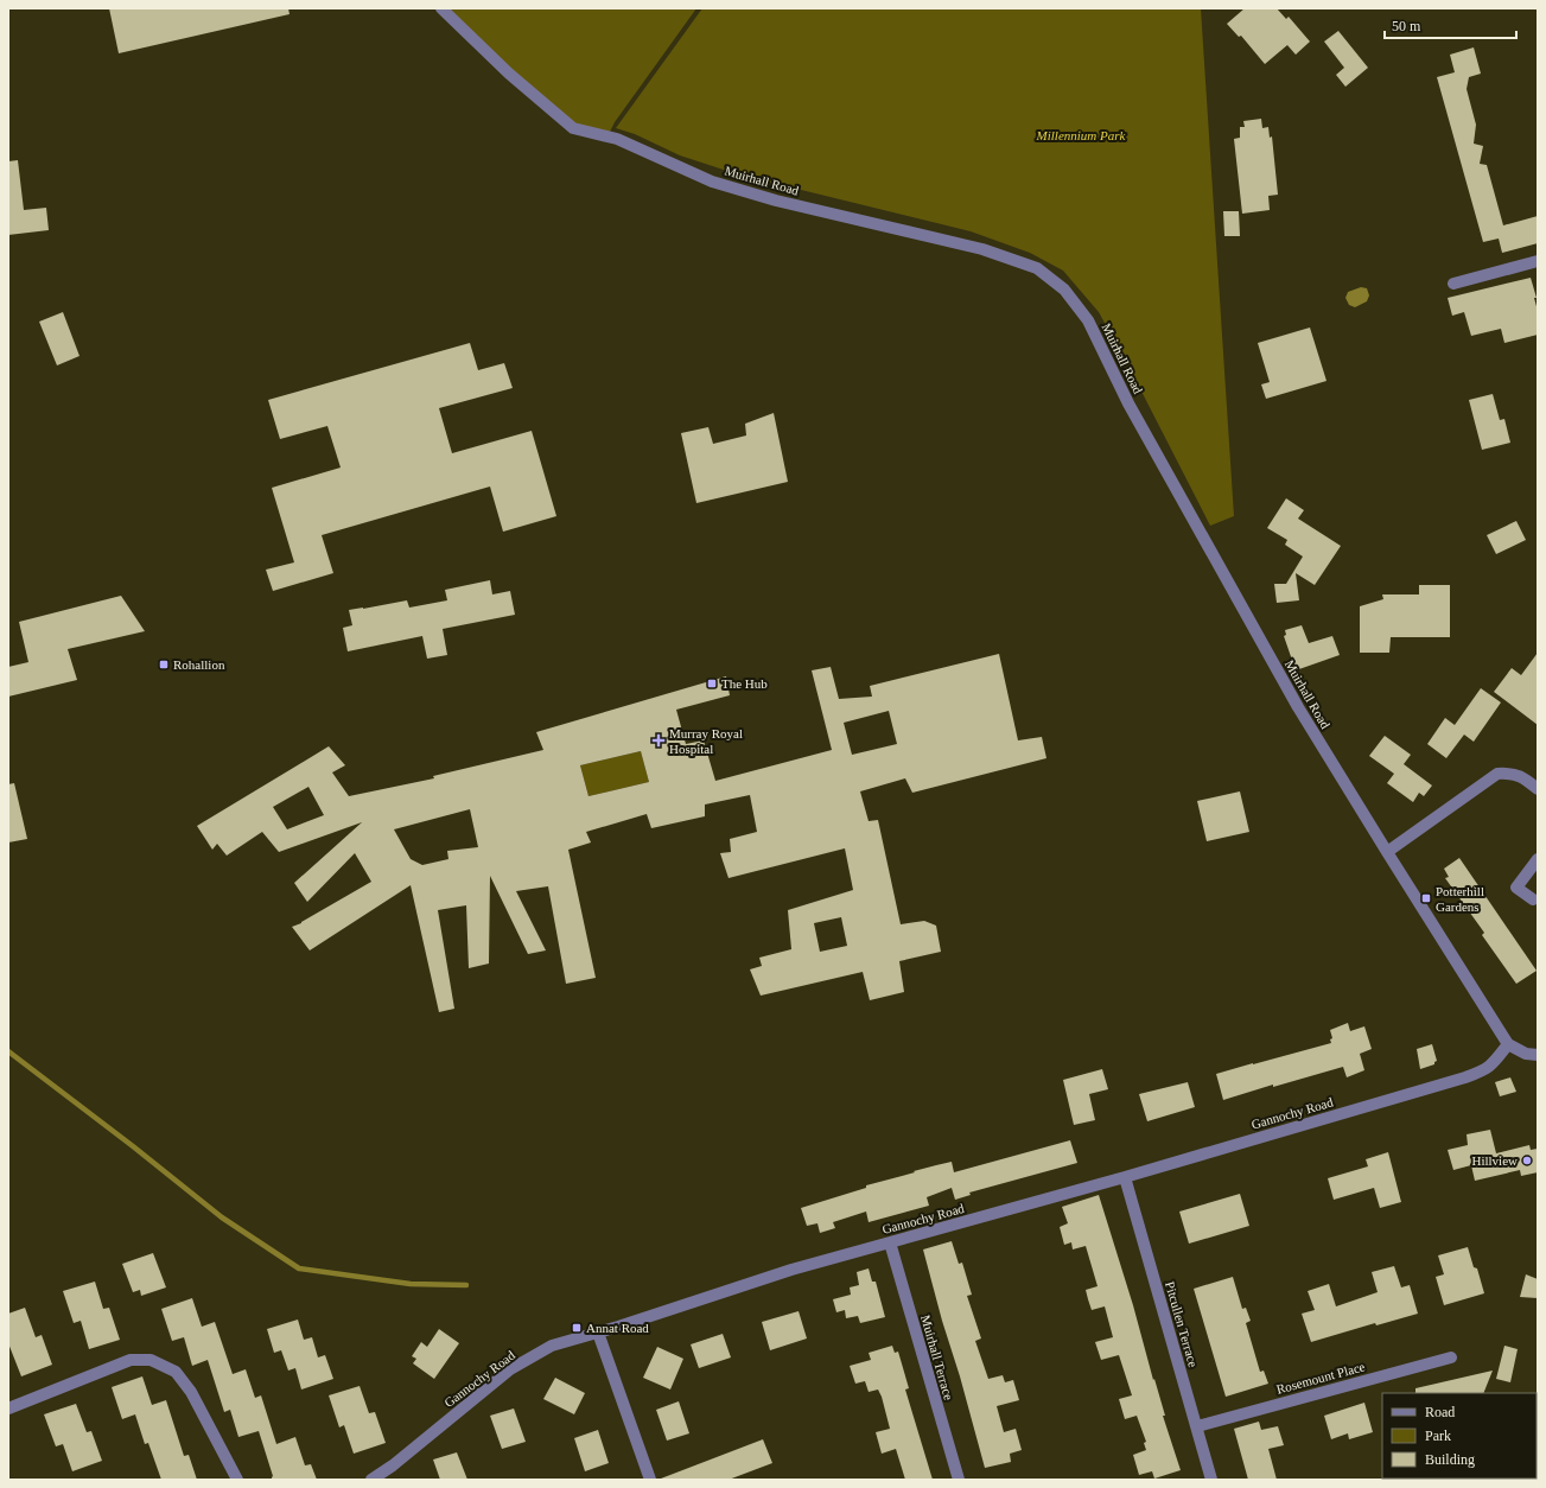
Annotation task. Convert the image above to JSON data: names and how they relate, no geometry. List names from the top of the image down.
{
  "streets": {
    "street": [
      "Muirhall Road",
      "Gannochy Road",
      "Pitcullen Terrace",
      "Muirhall Terrace",
      "Rosemount Place"
    ]
  },
  "crossings": [
    ["Muirhall Road", "Gannochy Road"],
    ["Gannochy Road", "Pitcullen Terrace"],
    ["Gannochy Road", "Muirhall Terrace"],
    ["Pitcullen Terrace", "Rosemount Place"]
  ],
  "parks": ["Millennium Park"],
  "places": {
    "transit": [
      "Rohallion",
      "The Hub",
      "Potterhill Gardens",
      "Annat Road"
    ],
    "health": ["Murray Royal Hospital"],
    "other": ["Hillview"]
  },
  "legend": ["Road", "Park", "Building"],
  "scale_bar": "50 m"
}
